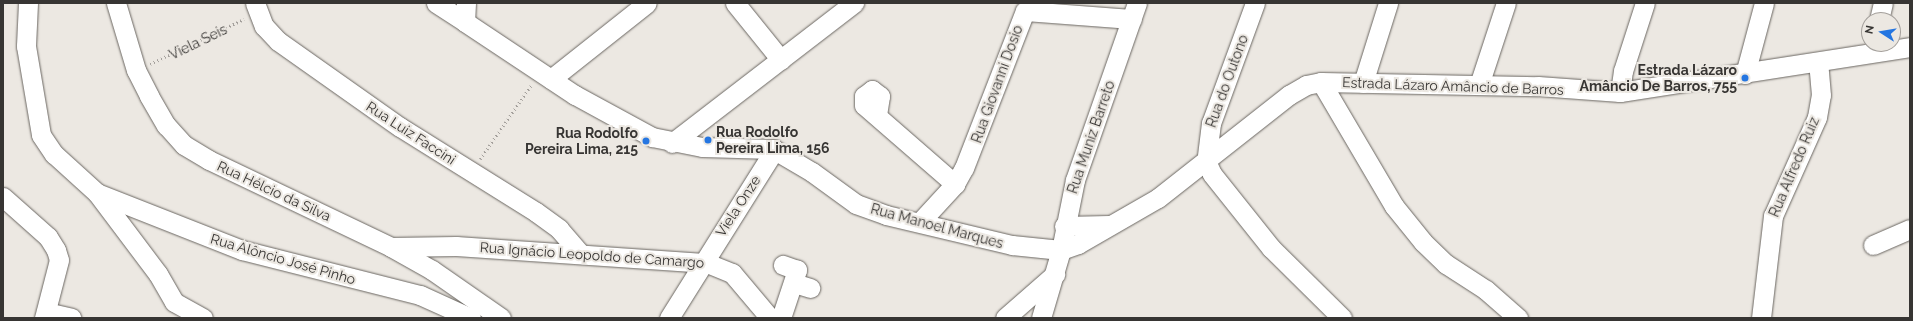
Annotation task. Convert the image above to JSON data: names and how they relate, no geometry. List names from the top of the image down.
{
  "streets": {
    "street": [
      "Rua do Outono",
      "Rua Giovanni Dosio",
      "Estrada Lázaro Amâncio de Barros",
      "Rua Luiz Faccini",
      "Rua Muniz Barreto",
      "Rua Alfredo Ruiz",
      "Rua Hélcio da Silva",
      "Viela Onze",
      "Rua Manoel Marques",
      "Rua Ignácio Leopoldo de Camargo",
      "Rua Alôncio José Pinho"
    ],
    "path": ["Viela Seis"]
  },
  "crossings": [
    ["Viela Seis", "Rua Luiz Faccini"],
    ["Viela Seis", "Rua Hélcio da Silva"],
    ["Rua do Outono", "Estrada Lázaro Amâncio de Barros"],
    ["Rua Giovanni Dosio", "Rua Muniz Barreto"],
    ["Rua Giovanni Dosio", "Rua Manoel Marques"],
    ["Estrada Lázaro Amâncio de Barros", "Rua Muniz Barreto"],
    ["Estrada Lázaro Amâncio de Barros", "Rua Alfredo Ruiz"],
    ["Estrada Lázaro Amâncio de Barros", "Rua Manoel Marques"],
    ["Rua Luiz Faccini", "Rua Ignácio Leopoldo de Camargo"],
    ["Rua Muniz Barreto", "Rua Manoel Marques"],
    ["Rua Hélcio da Silva", "Rua Ignácio Leopoldo de Camargo"],
    ["Viela Onze", "Rua Manoel Marques"],
    ["Viela Onze", "Rua Ignácio Leopoldo de Camargo"]
  ],
  "places": ["Estrada Lázaro Amâncio De Barros, 755", "Rua Rodolfo Pereira Lima, 156", "Rua Rodolfo Pereira Lima, 215"],
  "north": "left"
}
